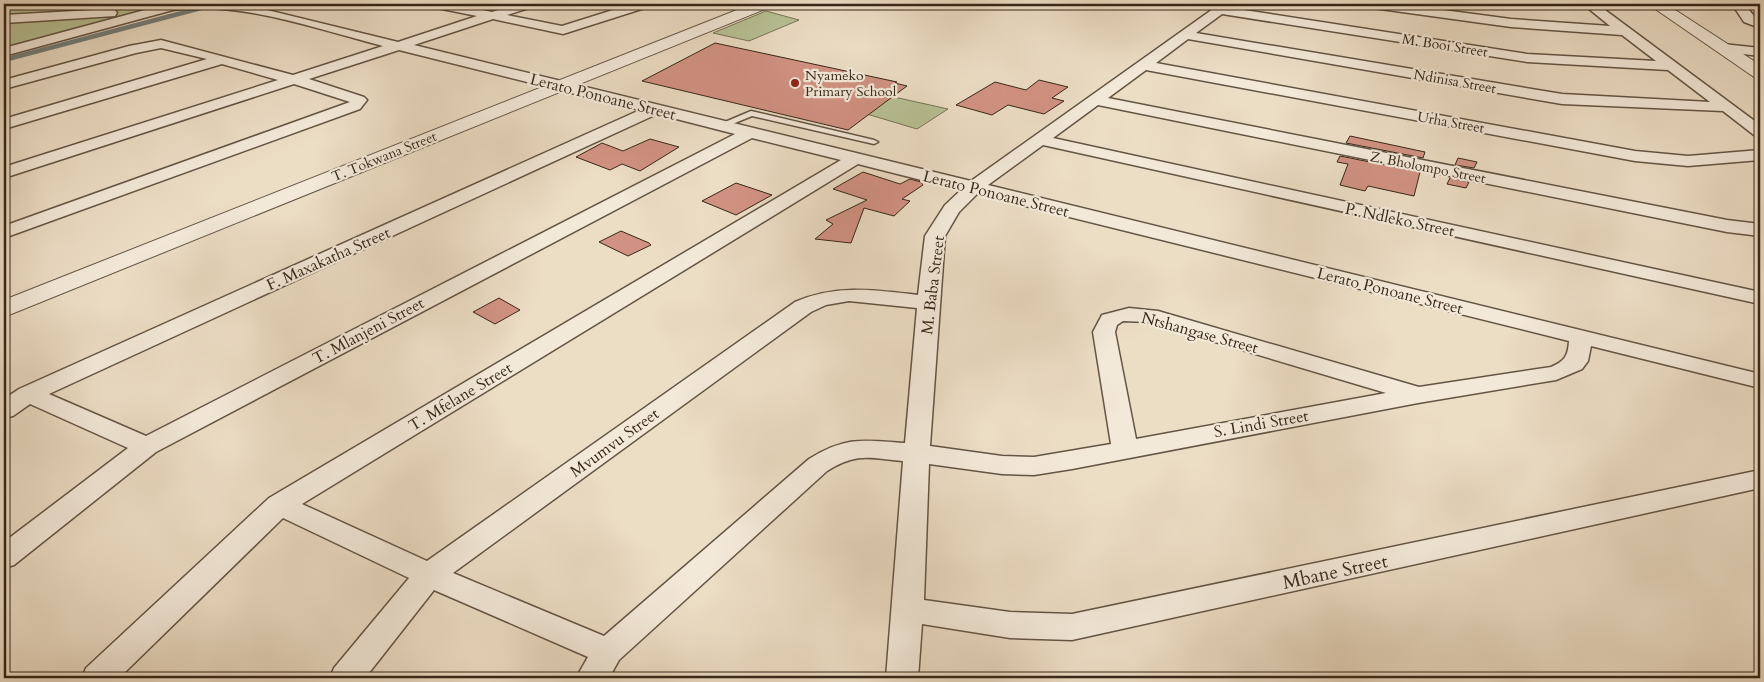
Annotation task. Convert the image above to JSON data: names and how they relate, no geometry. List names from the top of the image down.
{
  "streets": {
    "street": [
      "M. Booi Street",
      "Ndinisa Street",
      "Lerato Ponoane Street",
      "Urha Street",
      "T. Tokwana Street",
      "Z. Bholompo Street",
      "P. Ndleko Street",
      "F. Maxakatha Street",
      "M. Baba Street",
      "T. Mlanjeni Street",
      "Ntshangase Street",
      "T. Mfelane Street",
      "S. Lindi Street",
      "Mvumvu Street",
      "Mbane Street"
    ]
  },
  "crossings": [
    ["M. Booi Street", "M. Baba Street"],
    ["Ndinisa Street", "M. Baba Street"],
    ["Lerato Ponoane Street", "T. Tokwana Street"],
    ["Lerato Ponoane Street", "F. Maxakatha Street"],
    ["Lerato Ponoane Street", "M. Baba Street"],
    ["Lerato Ponoane Street", "T. Mlanjeni Street"],
    ["Lerato Ponoane Street", "T. Mfelane Street"],
    ["Lerato Ponoane Street", "S. Lindi Street"],
    ["Urha Street", "M. Baba Street"],
    ["Z. Bholompo Street", "M. Baba Street"],
    ["P. Ndleko Street", "M. Baba Street"],
    ["M. Baba Street", "S. Lindi Street"],
    ["M. Baba Street", "Mvumvu Street"],
    ["M. Baba Street", "Mbane Street"],
    ["Ntshangase Street", "S. Lindi Street"]
  ],
  "places": ["Nyameko Primary School"]
}
